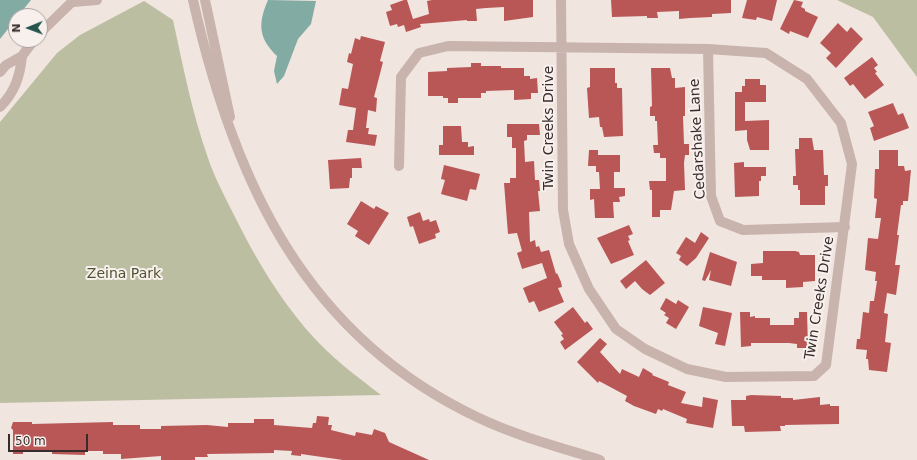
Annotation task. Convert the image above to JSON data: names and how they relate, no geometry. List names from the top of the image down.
{
  "streets": {
    "street": ["Twin Creeks Drive", "Cedarshake Lane"]
  },
  "crossings": [
    ["Twin Creeks Drive", "Cedarshake Lane"]
  ],
  "parks": ["Zeina Park"],
  "scale_bar": "50 m",
  "north": "left"
}
